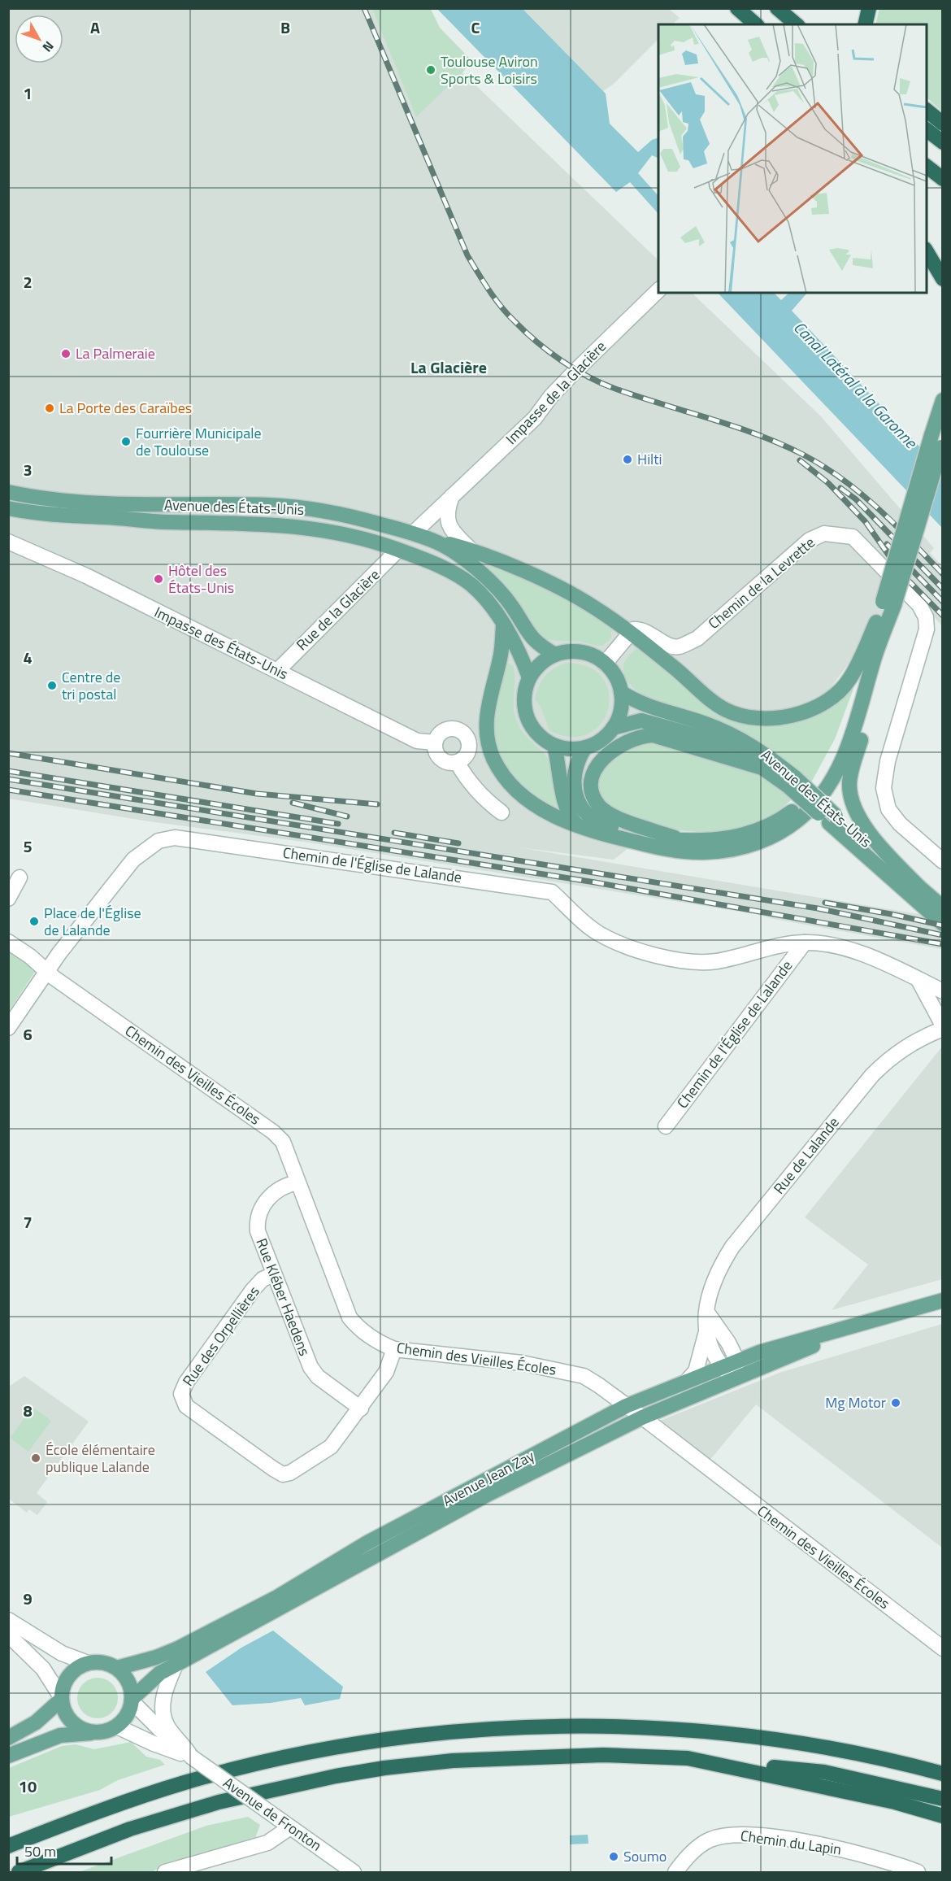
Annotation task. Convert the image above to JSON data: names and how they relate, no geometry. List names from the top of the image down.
{
  "streets": {
    "main road": ["Avenue des États-Unis", "Avenue Jean Zay"],
    "street": [
      "Impasse de la Glacière",
      "Chemin de la Levrette",
      "Rue de la Glacière",
      "Impasse des États-Unis",
      "Chemin de l'Église de Lalande",
      "Chemin des Vieilles Écoles",
      "Rue de Lalande",
      "Rue Kléber Haedens",
      "Rue des Orpellières",
      "Avenue de Fronton",
      "Chemin du Lapin"
    ]
  },
  "crossings": [
    ["Impasse de la Glacière", "Avenue des États-Unis"],
    ["Avenue des États-Unis", "Rue de la Glacière"],
    ["Rue de la Glacière", "Impasse des États-Unis"],
    ["Chemin de l'Église de Lalande", "Chemin des Vieilles Écoles"],
    ["Chemin des Vieilles Écoles", "Rue Kléber Haedens"],
    ["Chemin des Vieilles Écoles", "Rue des Orpellières"],
    ["Chemin des Vieilles Écoles", "Avenue Jean Zay"],
    ["Rue de Lalande", "Avenue Jean Zay"],
    ["Rue Kléber Haedens", "Rue des Orpellières"],
    ["Avenue Jean Zay", "Avenue de Fronton"]
  ],
  "districts": ["La Glacière"],
  "water": ["Canal Latéral à la Garonne"],
  "places": [
    "Toulouse Aviron Sports & Loisirs",
    "La Palmeraie",
    "La Porte des Caraïbes",
    "Fourrière Municipale de Toulouse",
    "Hilti",
    "Hôtel des États-Unis",
    "Centre de tri postal",
    "Place de l'Église de Lalande",
    "Mg Motor",
    "École élémentaire publique Lalande",
    "Soumo"
  ],
  "scale_bar": "50 m",
  "north": "bottom right",
  "grid": {
    "columns": ["A", "B", "C"],
    "rows": [
      "1",
      "2",
      "3",
      "4",
      "5",
      "6",
      "7",
      "8",
      "9",
      "10"
    ]
  }
}
